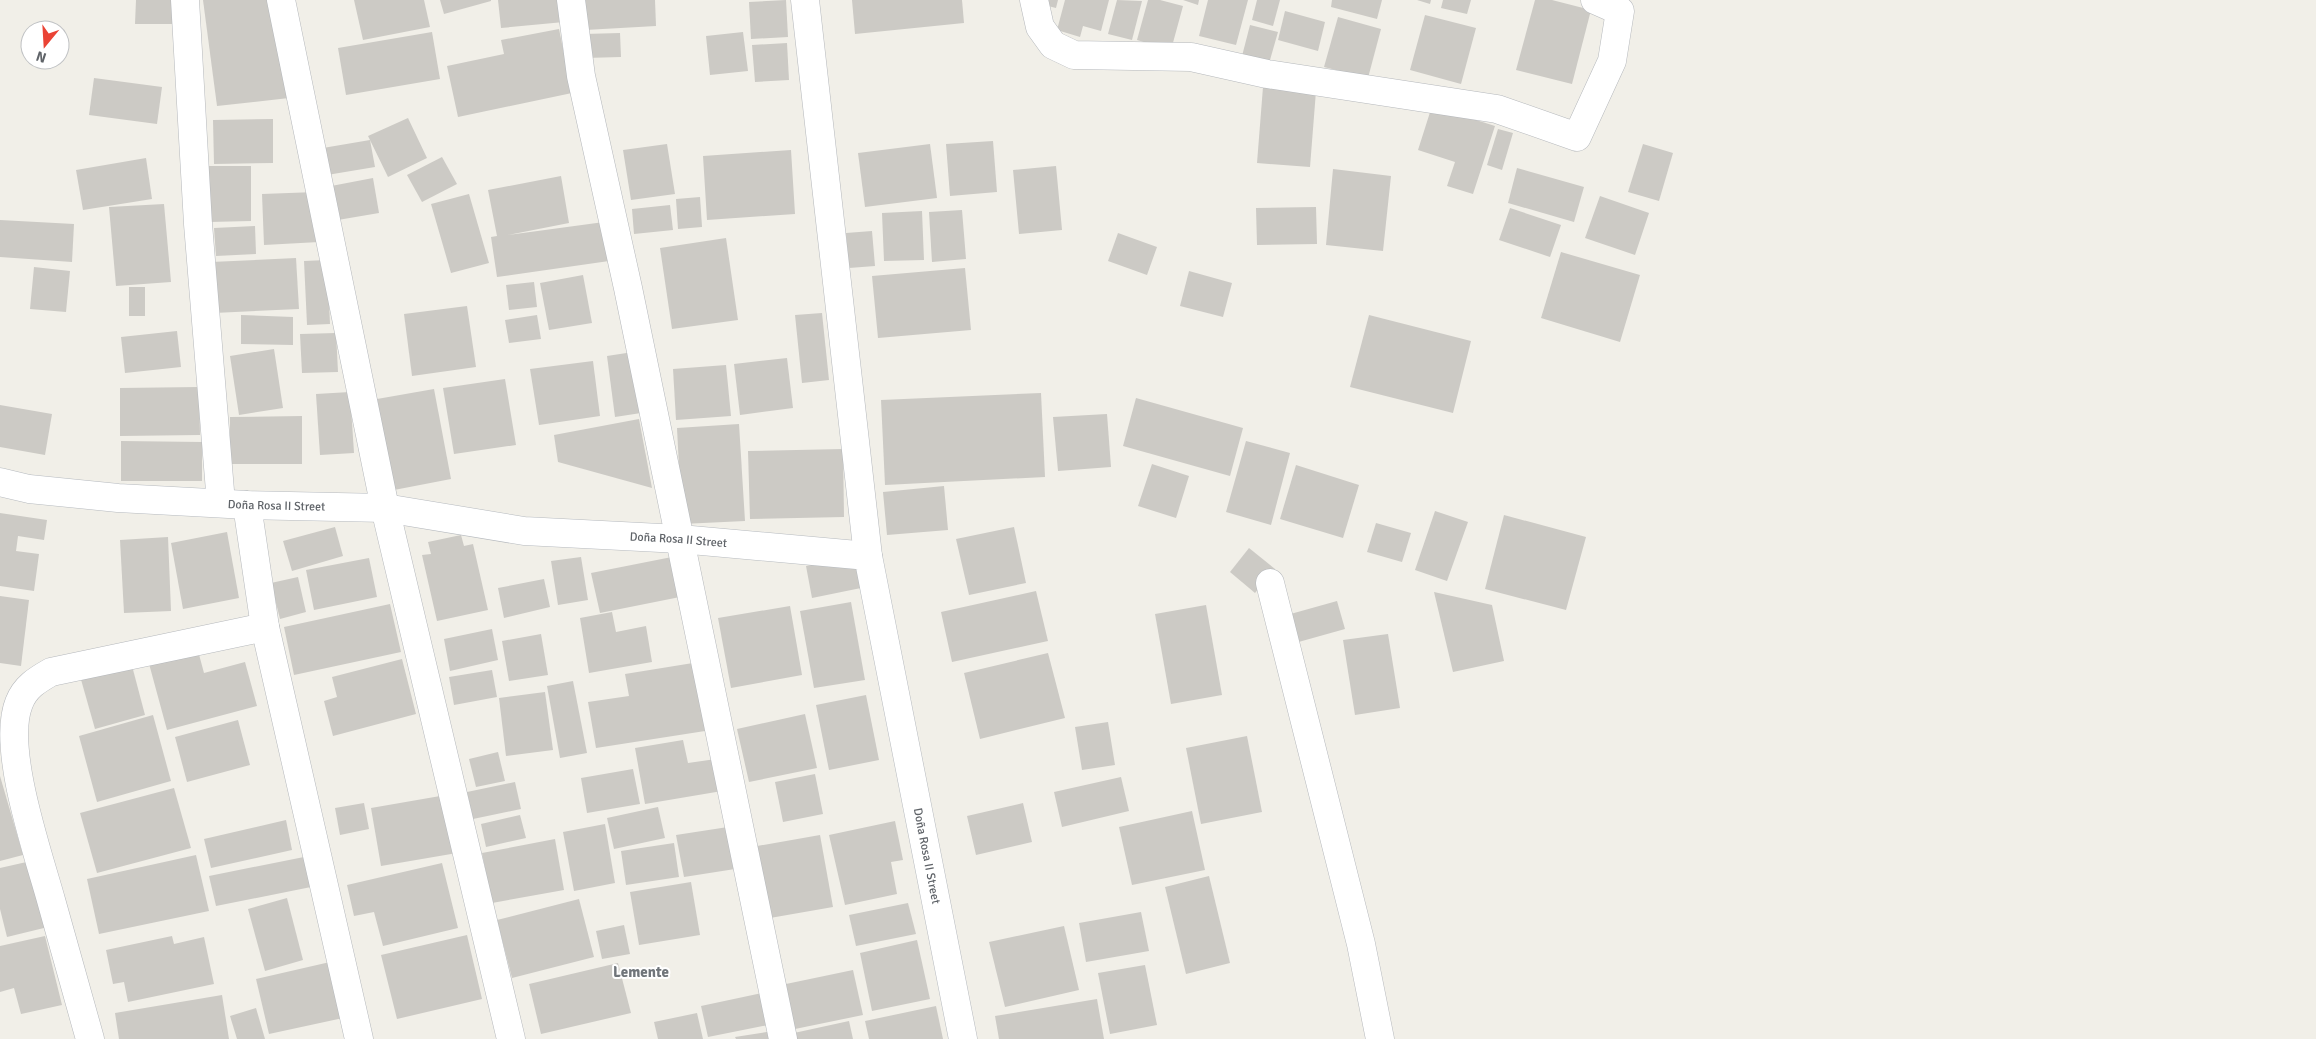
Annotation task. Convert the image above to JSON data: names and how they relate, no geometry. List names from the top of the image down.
{
  "streets": {
    "street": ["Doña Rosa II Street"]
  },
  "districts": ["Lemente"],
  "north": "bottom"
}
